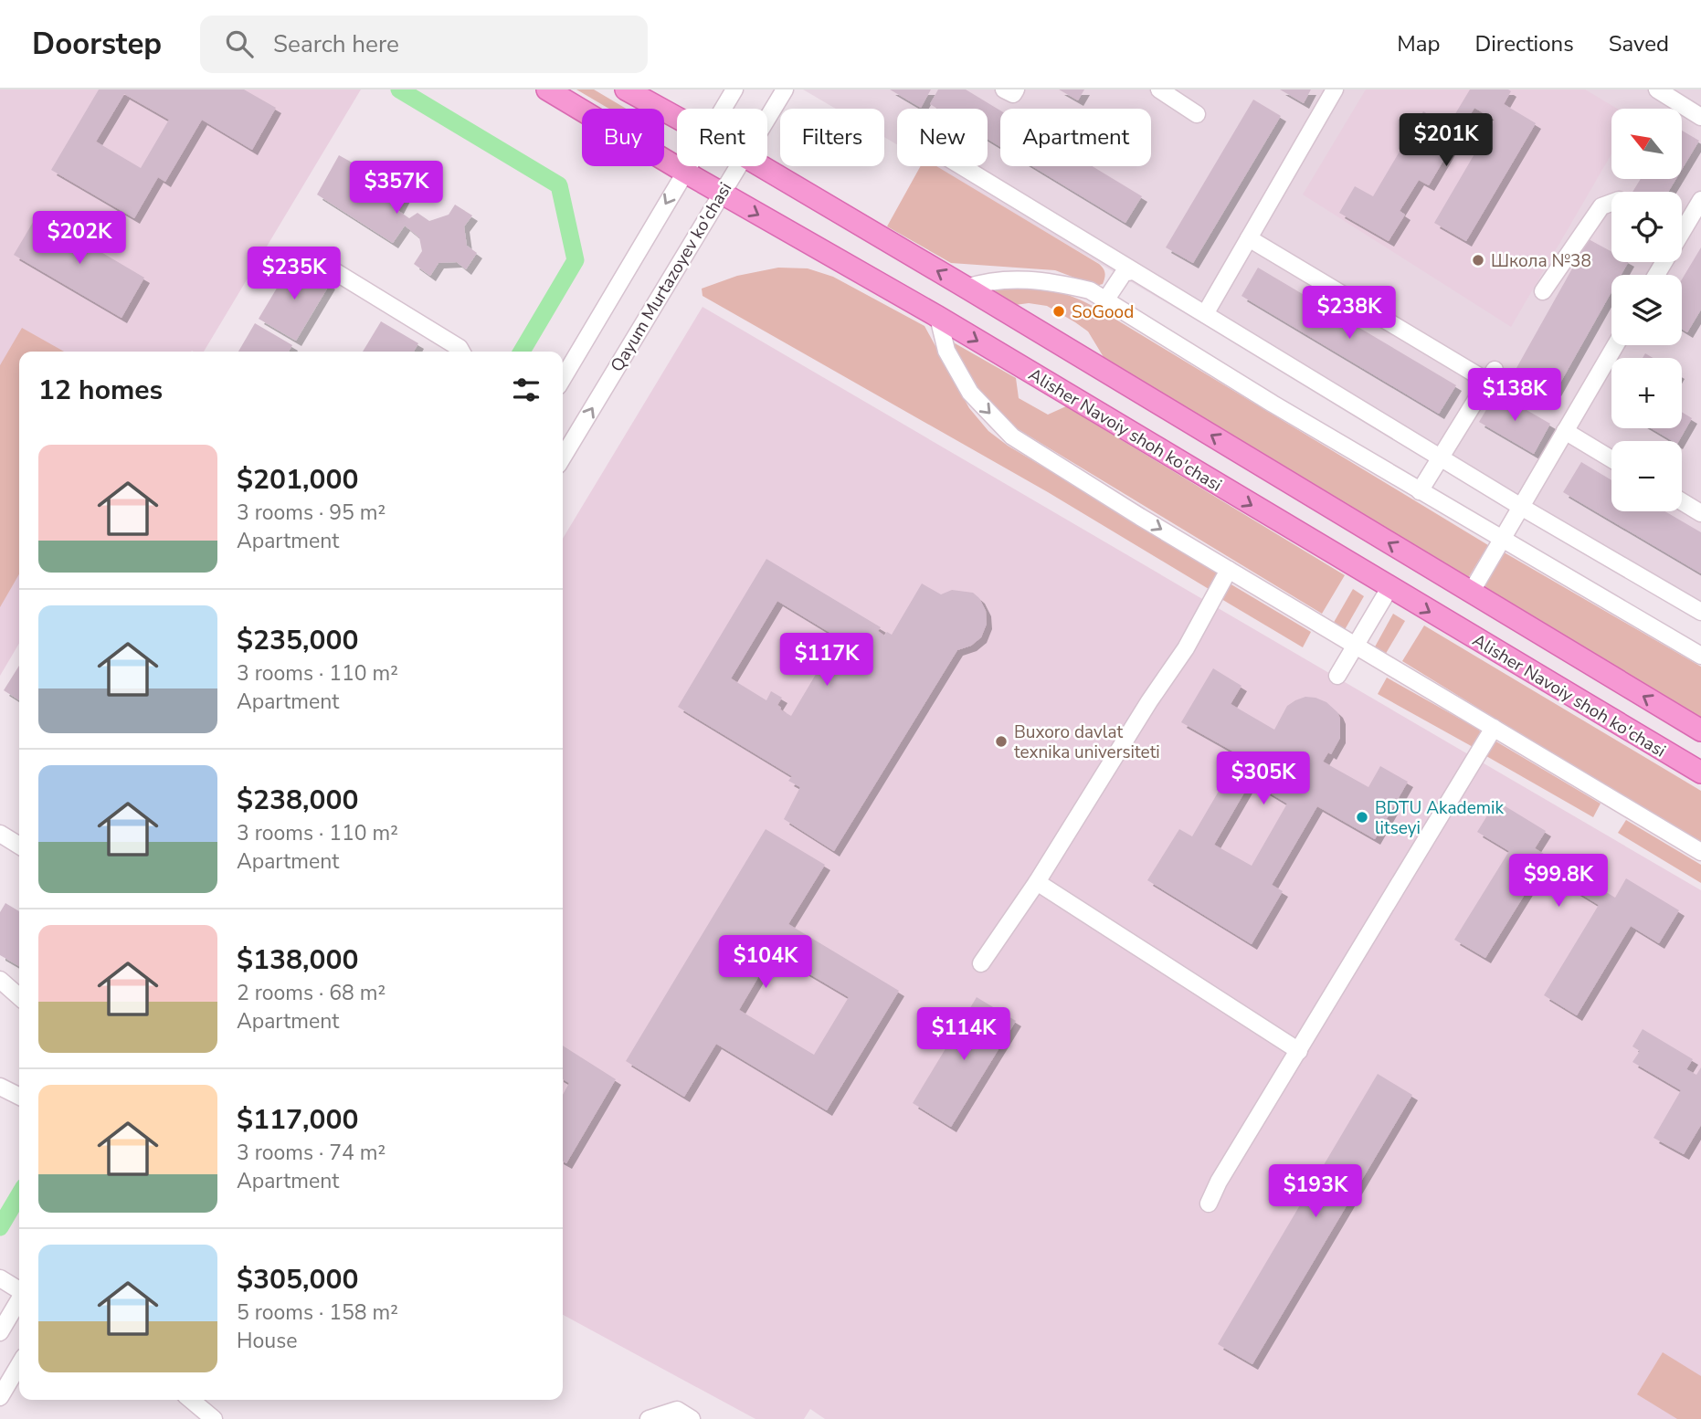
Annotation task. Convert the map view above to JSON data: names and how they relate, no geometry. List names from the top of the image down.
{
  "streets": {
    "main road": ["Alisher Navoiy shoh ko'chasi"],
    "street": ["Qayum Murtazoyev ko'chasi"]
  },
  "crossings": [
    ["Qayum Murtazoyev ko'chasi", "Alisher Navoiy shoh ko'chasi"]
  ],
  "places": [
    "Школа №38",
    "SoGood",
    "Buxoro davlat texnika universiteti",
    "BDTU Akademik litseyi"
  ],
  "north": "top left",
  "page": {
    "header": "Doorstep",
    "search": "Search here",
    "nav": ["Map", "Directions", "Saved"],
    "map_buttons": ["+", "−"],
    "chip": [
      "Buy",
      "Rent",
      "Filters",
      "New",
      "Apartment"
    ],
    "price": [
      "$201K",
      "$357K",
      "$202K",
      "$235K",
      "$238K",
      "$138K",
      "$117K",
      "$305K",
      "$99.8K",
      "$104K",
      "$114K",
      "$193K"
    ],
    "heading": "12 homes",
    "list": [
      {
        "name": "$201,000",
        "note": "3 rooms · 95 m² · Apartment"
      },
      {
        "name": "$235,000",
        "note": "3 rooms · 110 m² · Apartment"
      },
      {
        "name": "$238,000",
        "note": "3 rooms · 110 m² · Apartment"
      },
      {
        "name": "$138,000",
        "note": "2 rooms · 68 m² · Apartment"
      },
      {
        "name": "$117,000",
        "note": "3 rooms · 74 m² · Apartment"
      },
      {
        "name": "$305,000",
        "note": "5 rooms · 158 m² · House"
      }
    ]
  }
}
